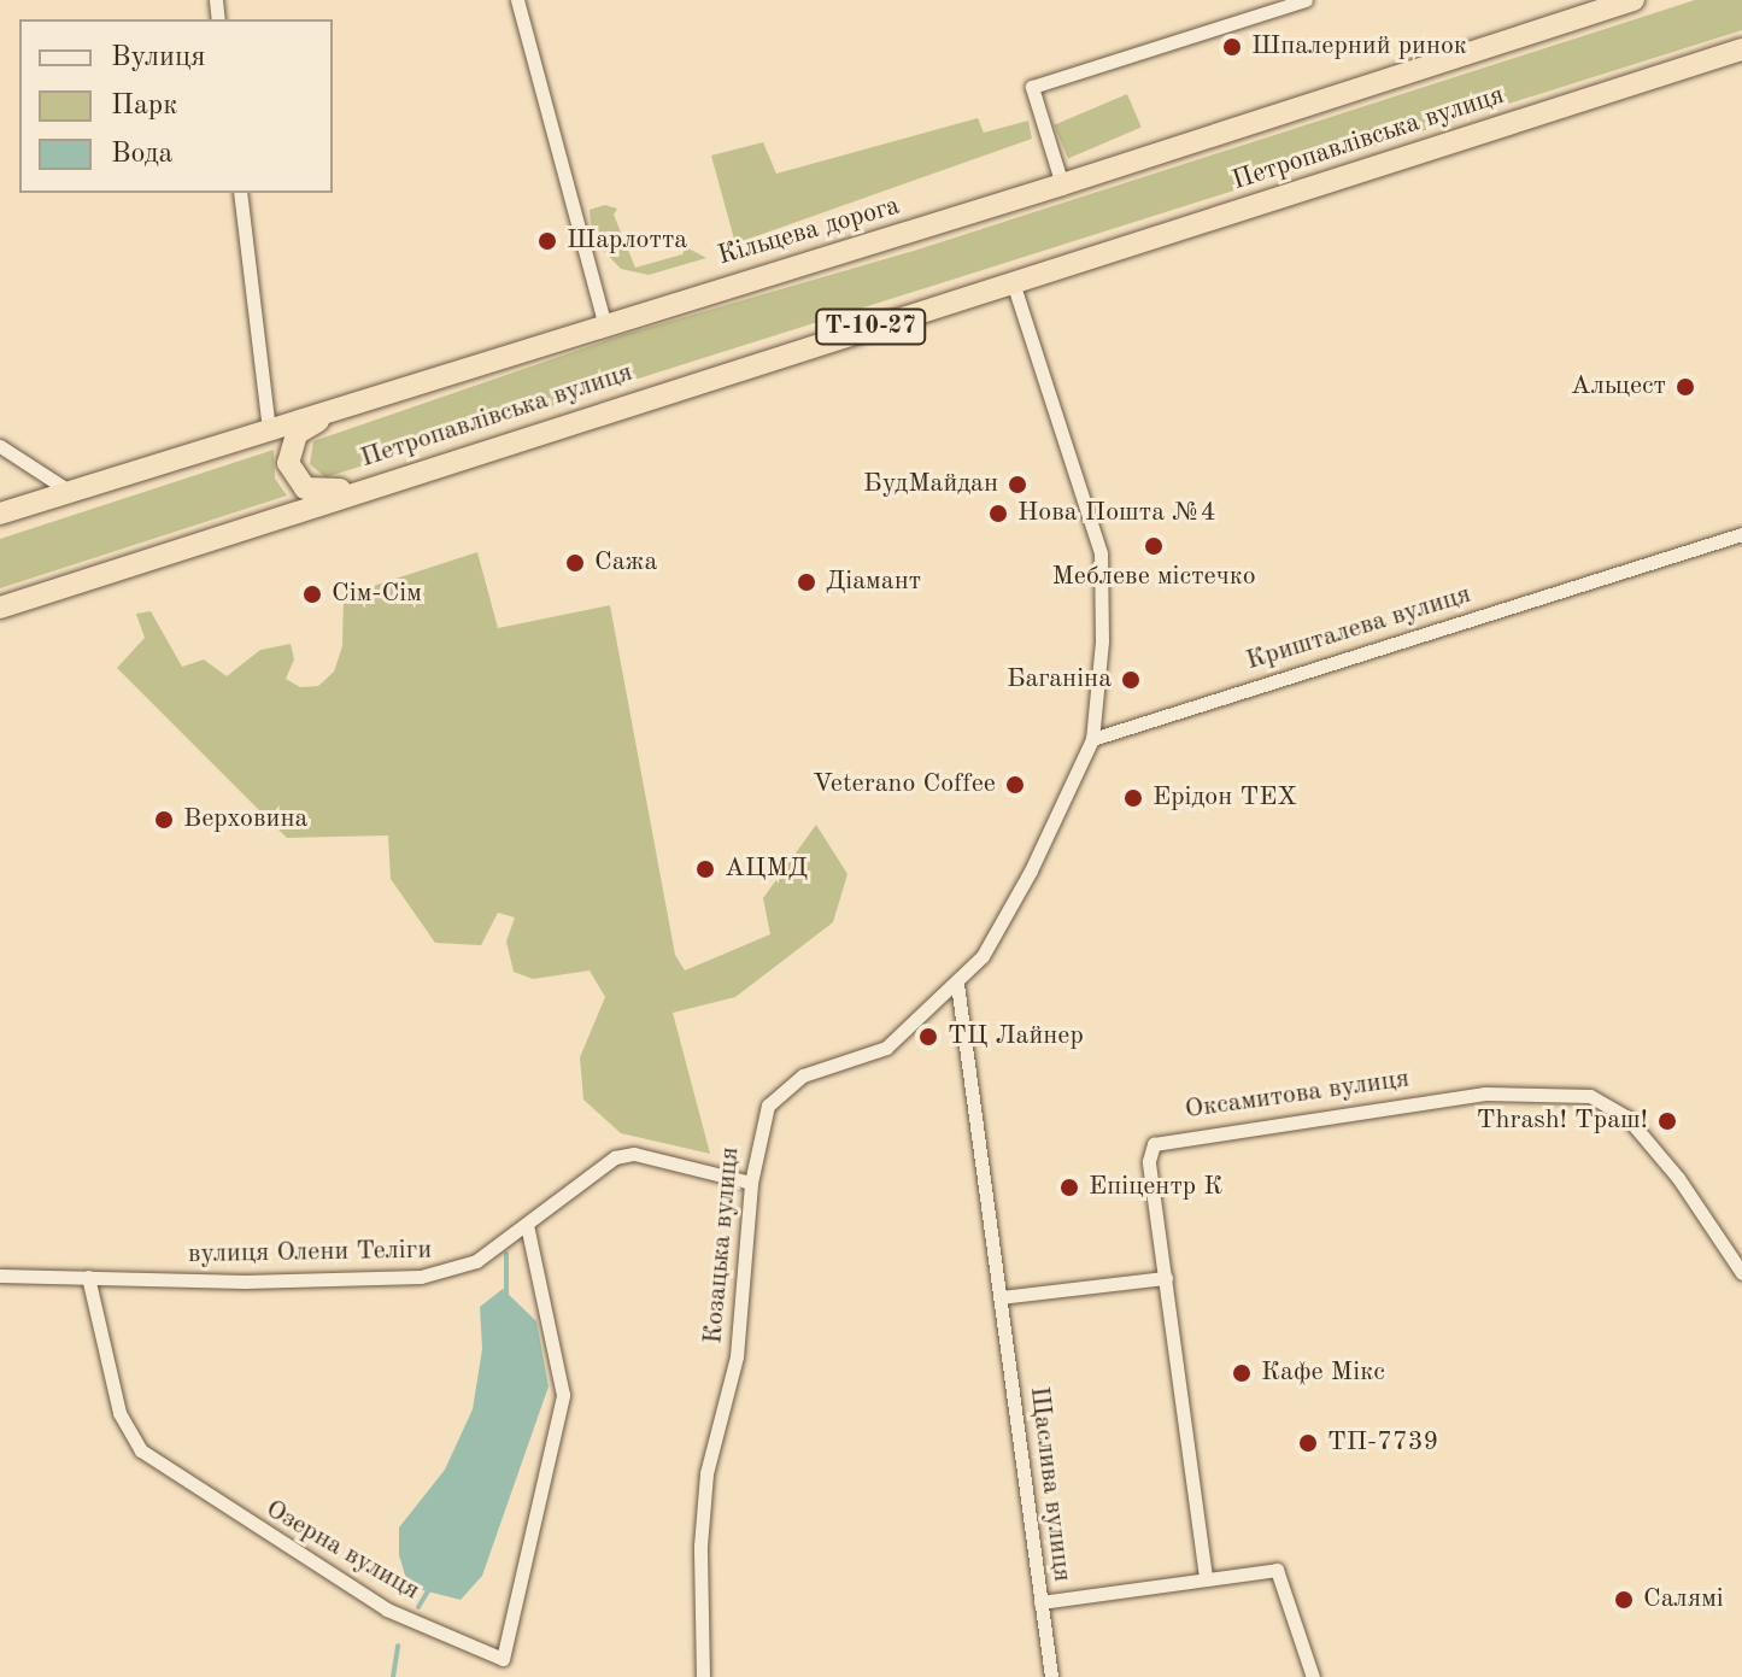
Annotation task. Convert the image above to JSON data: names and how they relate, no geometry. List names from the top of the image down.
{
  "streets": {
    "highway": ["Петропавлівська вулиця", "Кільцева дорога", "Т-10-27"],
    "street": [
      "Кришталева вулиця",
      "Оксамитова вулиця",
      "Козацька вулиця",
      "вулиця Олени Теліги",
      "Щаслива вулиця",
      "Озерна вулиця"
    ]
  },
  "crossings": [
    ["Кришталева вулиця", "Козацька вулиця"],
    ["Козацька вулиця", "вулиця Олени Теліги"],
    ["Козацька вулиця", "Щаслива вулиця"],
    ["вулиця Олени Теліги", "Озерна вулиця"]
  ],
  "places": [
    "Шпалерний ринок",
    "Шарлотта",
    "Альцест",
    "БудМайдан",
    "Нова Пошта №4",
    "Меблеве містечко",
    "Сажа",
    "Діамант",
    "Сім-Сім",
    "Баганіна",
    "Veterano Coffee",
    "Ерідон ТЕХ",
    "Верховина",
    "АЦМД",
    "ТЦ Лайнер",
    "Thrash! Траш!",
    "Епіцентр К",
    "Кафе Мікс",
    "ТП-7739",
    "Салямі"
  ],
  "legend": ["Вулиця", "Парк", "Вода"]
}
